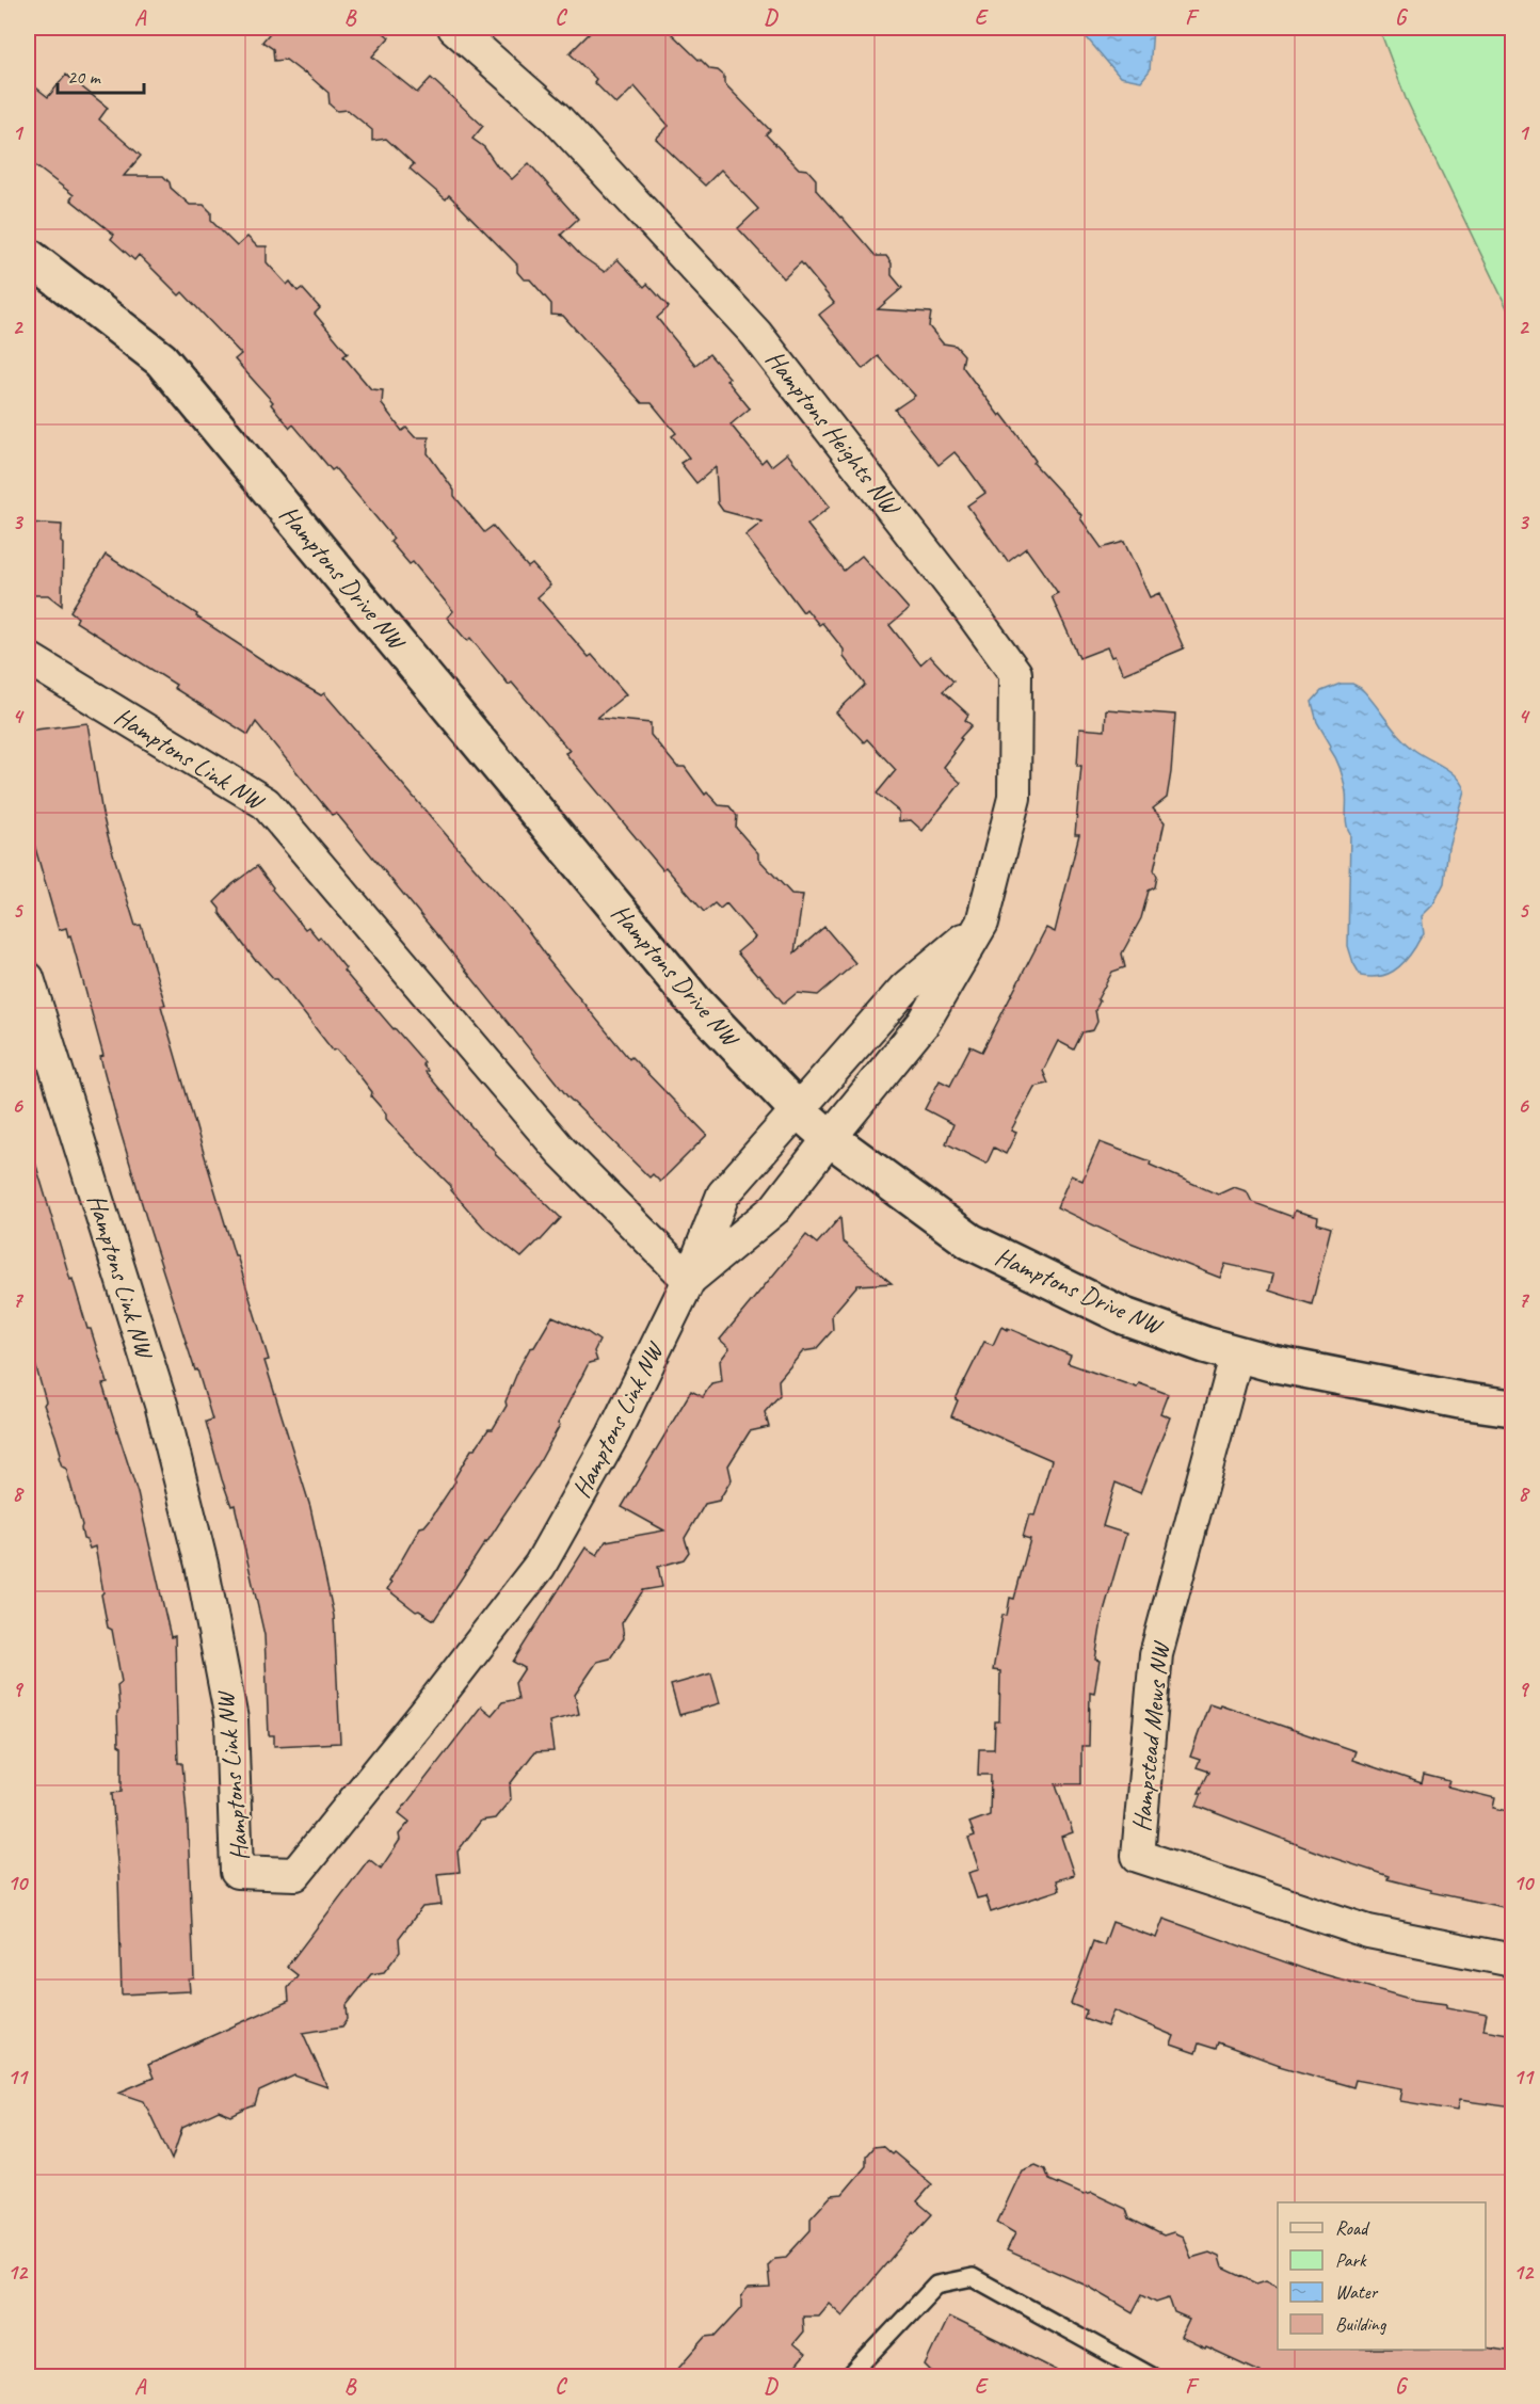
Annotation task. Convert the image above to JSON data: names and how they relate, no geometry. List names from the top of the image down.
{
  "streets": {
    "street": [
      "Hamptons Heights NW",
      "Hamptons Drive NW",
      "Hamptons Link NW",
      "Hampstead Mews NW"
    ]
  },
  "crossings": [
    ["Hamptons Heights NW", "Hamptons Drive NW"],
    ["Hamptons Heights NW", "Hamptons Link NW"],
    ["Hamptons Drive NW", "Hamptons Link NW"],
    ["Hamptons Drive NW", "Hampstead Mews NW"]
  ],
  "legend": [
    "Road",
    "Park",
    "Water",
    "Building"
  ],
  "scale_bar": "20 m",
  "grid": {
    "columns": [
      "A",
      "B",
      "C",
      "D",
      "E",
      "F",
      "G"
    ],
    "rows": [
      "1",
      "2",
      "3",
      "4",
      "5",
      "6",
      "7",
      "8",
      "9",
      "10",
      "11",
      "12"
    ]
  }
}
